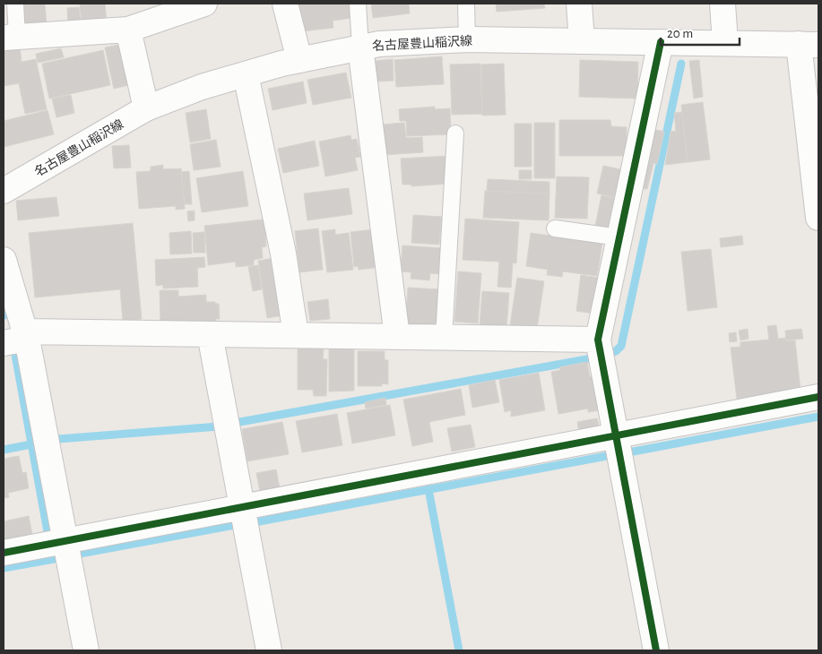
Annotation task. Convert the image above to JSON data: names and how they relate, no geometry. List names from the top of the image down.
{
  "streets": {
    "street": ["名古屋豊山稲沢線"]
  },
  "scale_bar": "20 m"
}
